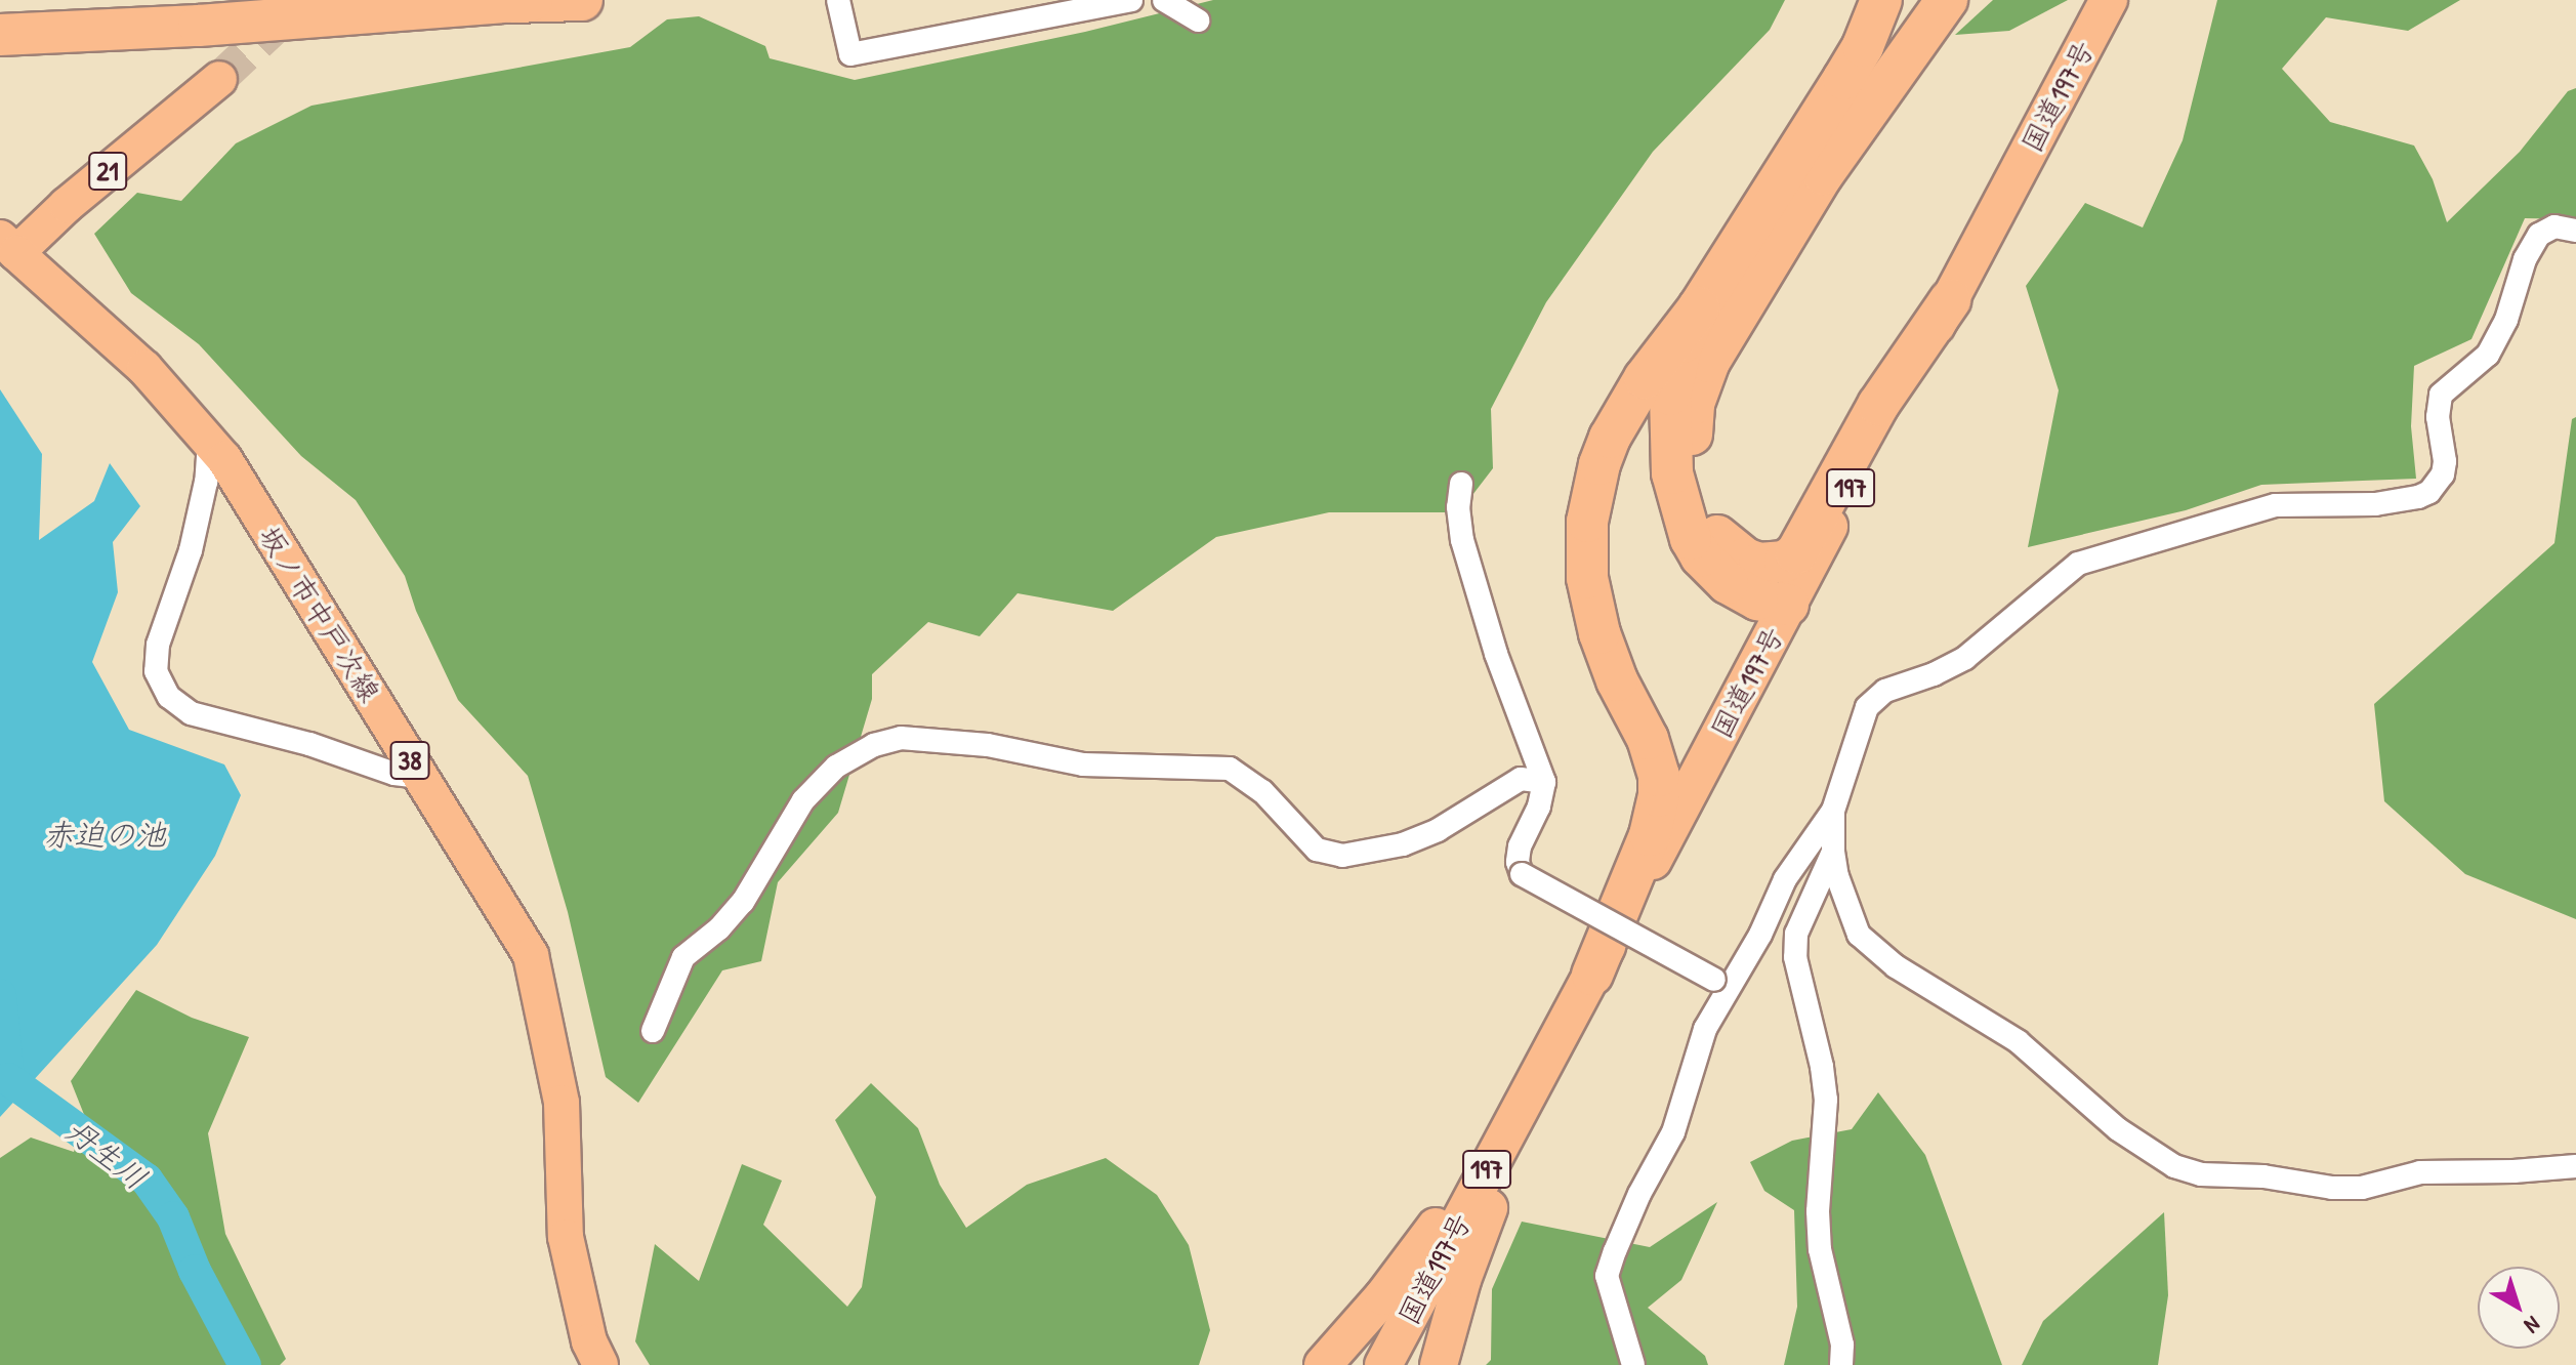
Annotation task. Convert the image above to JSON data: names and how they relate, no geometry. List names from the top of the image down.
{
  "streets": {
    "highway": ["国道197号", "197"],
    "main road": ["21", "坂ノ市中戸次線", "38"]
  },
  "crossings": [
    ["21", "坂ノ市中戸次線"]
  ],
  "water": ["赤迫の池", "丹生川"],
  "north": "bottom right"
}
